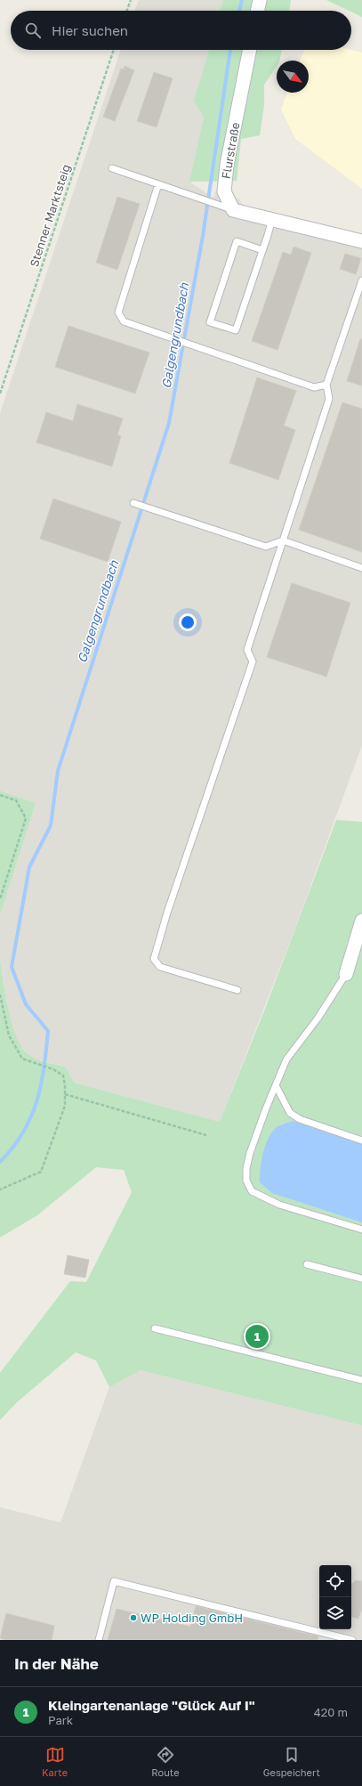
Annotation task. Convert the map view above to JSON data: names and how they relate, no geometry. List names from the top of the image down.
{
  "streets": {
    "street": ["Flurstraße"],
    "path": ["Stenner Marktsteig"]
  },
  "water": ["Galgengrundbach"],
  "places": ["WP Holding GmbH"],
  "north": "bottom right",
  "page": {
    "search": "Hier suchen",
    "pins": "1",
    "heading": "In der Nähe",
    "list": [
      {
        "mark": "1",
        "name": "Kleingartenanlage \"Glück Auf I\"",
        "note": "Park",
        "value": "420 m"
      }
    ],
    "nav": ["Karte", "Route", "Gespeichert"]
  }
}
